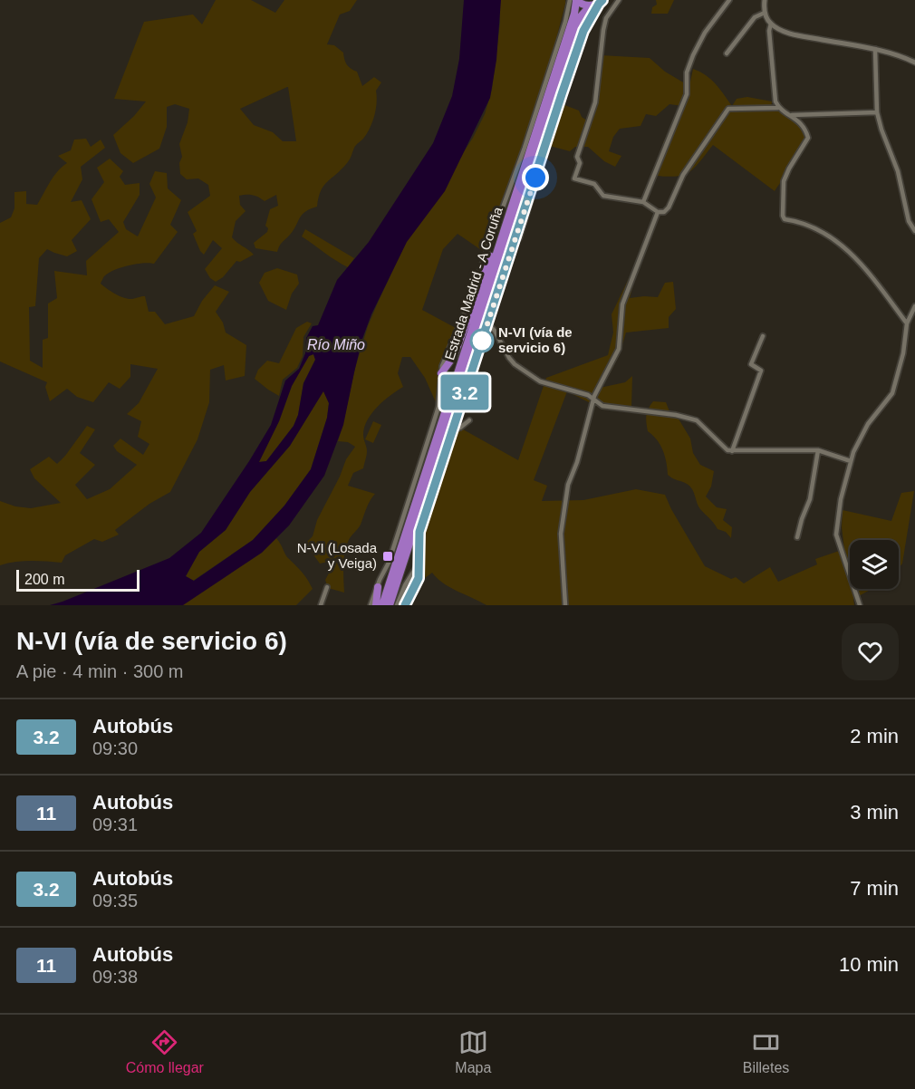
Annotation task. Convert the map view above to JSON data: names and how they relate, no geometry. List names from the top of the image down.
{
  "streets": {
    "highway": ["Estrada Madrid - A Coruña"]
  },
  "water": ["Río Miño"],
  "places": {
    "other": ["N-VI (vía de servicio 6)"],
    "transit": ["N-VI (Losada y Veiga)"]
  },
  "lines": ["bus line 3.2"],
  "scale_bar": "200 m",
  "page": {
    "on_map": "3.2",
    "scale": "200 m",
    "heading": ["N-VI (vía de servicio 6)", "A pie · 4 min · 300 m"],
    "list": [
      {
        "mark": "3.2",
        "name": "Autobús",
        "note": "09:30",
        "value": "2 min"
      },
      {
        "mark": "11",
        "name": "Autobús",
        "note": "09:31",
        "value": "3 min"
      },
      {
        "mark": "3.2",
        "name": "Autobús",
        "note": "09:35",
        "value": "7 min"
      },
      {
        "mark": "11",
        "name": "Autobús",
        "note": "09:38",
        "value": "10 min"
      }
    ],
    "tabs": ["Cómo llegar", "Mapa", "Billetes"]
  }
}
